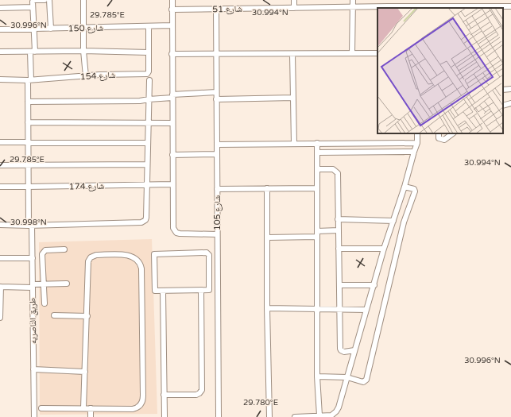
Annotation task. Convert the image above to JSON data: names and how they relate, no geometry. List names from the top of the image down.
{
  "streets": {
    "street": [
      "شارع 51",
      "شارع 150",
      "شارع 154",
      "شارع 174",
      "شارع 105",
      "طريق الناصريه"
    ]
  },
  "crossings": [
    ["شارع 51", "شارع 105"],
    ["شارع 150", "شارع 154"],
    ["شارع 150", "طريق الناصريه"],
    ["شارع 154", "طريق الناصريه"],
    ["شارع 174", "طريق الناصريه"]
  ],
  "coordinates": [
    "30.994°N",
    "29.785°E",
    "30.996°N",
    "30.998°N",
    "29.780°E"
  ]
}
